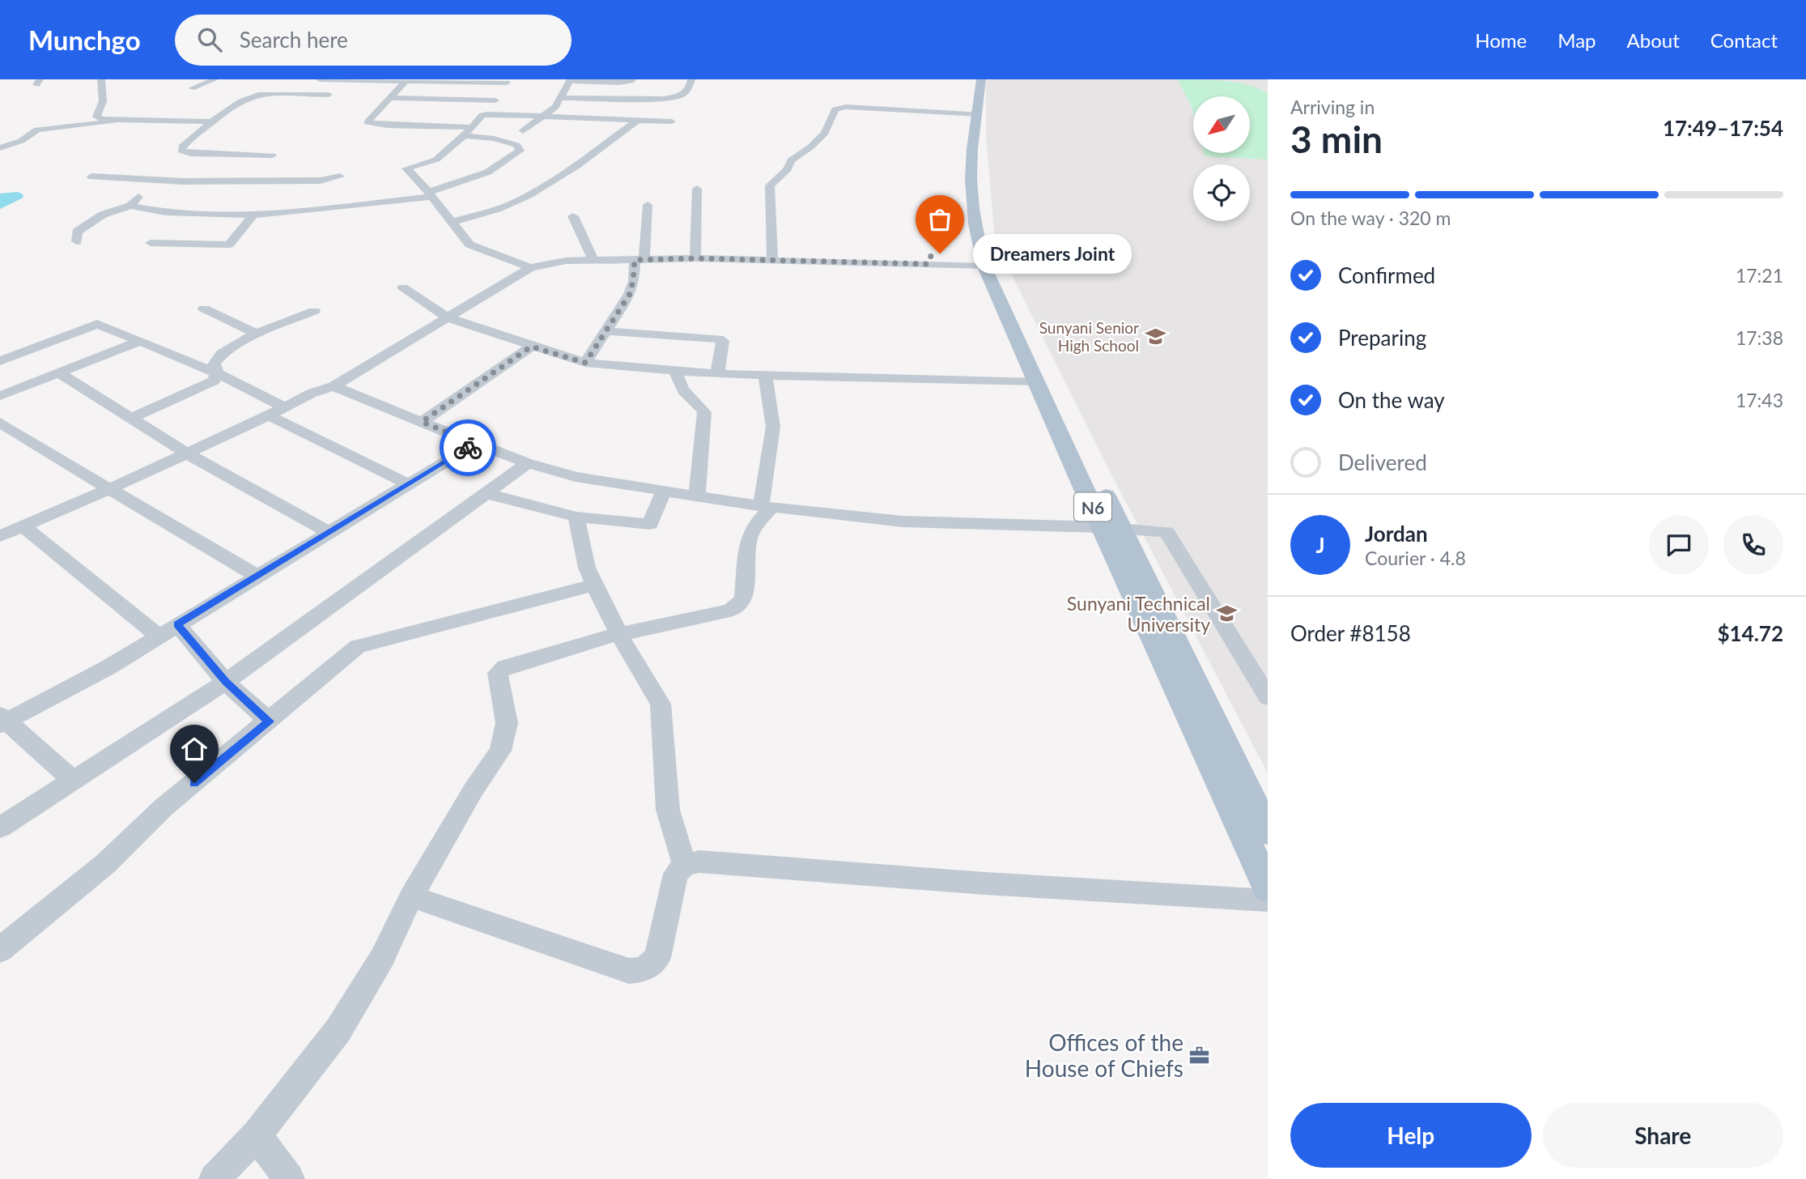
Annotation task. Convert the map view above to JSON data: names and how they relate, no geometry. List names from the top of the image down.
{
  "streets": {
    "main road": ["N6"]
  },
  "places": {
    "other": ["Dreamers Joint"],
    "school or university": ["Sunyani Senior High School", "Sunyani Technical University"],
    "office": ["Offices of the House of Chiefs"]
  },
  "north": "bottom left",
  "page": {
    "header": "Munchgo",
    "search": "Search here",
    "nav": [
      "Home",
      "Map",
      "About",
      "Contact"
    ],
    "heading": ["3 min", "Arriving in", "17:49–17:54"],
    "panel": [
      "Jordan",
      "Courier · 4.8",
      "Order #8158",
      "$14.72"
    ],
    "bar": "On the way · 320 m",
    "bubble": "Dreamers Joint",
    "list": [
      ["Confirmed", "17:21"],
      ["Preparing", "17:38"],
      ["On the way", "17:43"],
      "Delivered"
    ],
    "round": "J",
    "buttons": ["Help", "Share"]
  }
}
